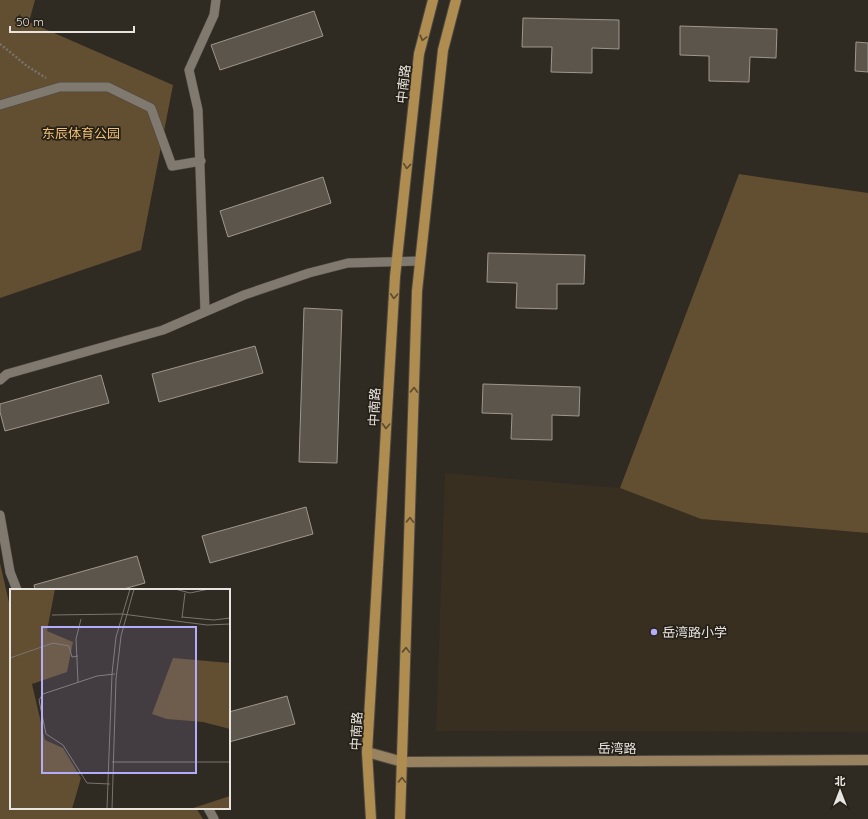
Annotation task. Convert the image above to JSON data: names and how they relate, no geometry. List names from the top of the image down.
{
  "streets": {
    "main road": ["中南路"],
    "street": ["岳湾路"]
  },
  "crossings": [
    ["中南路", "岳湾路"]
  ],
  "parks": ["东辰体育公园"],
  "places": ["岳湾路小学"],
  "scale_bar": "50 m",
  "north": "top"
}
